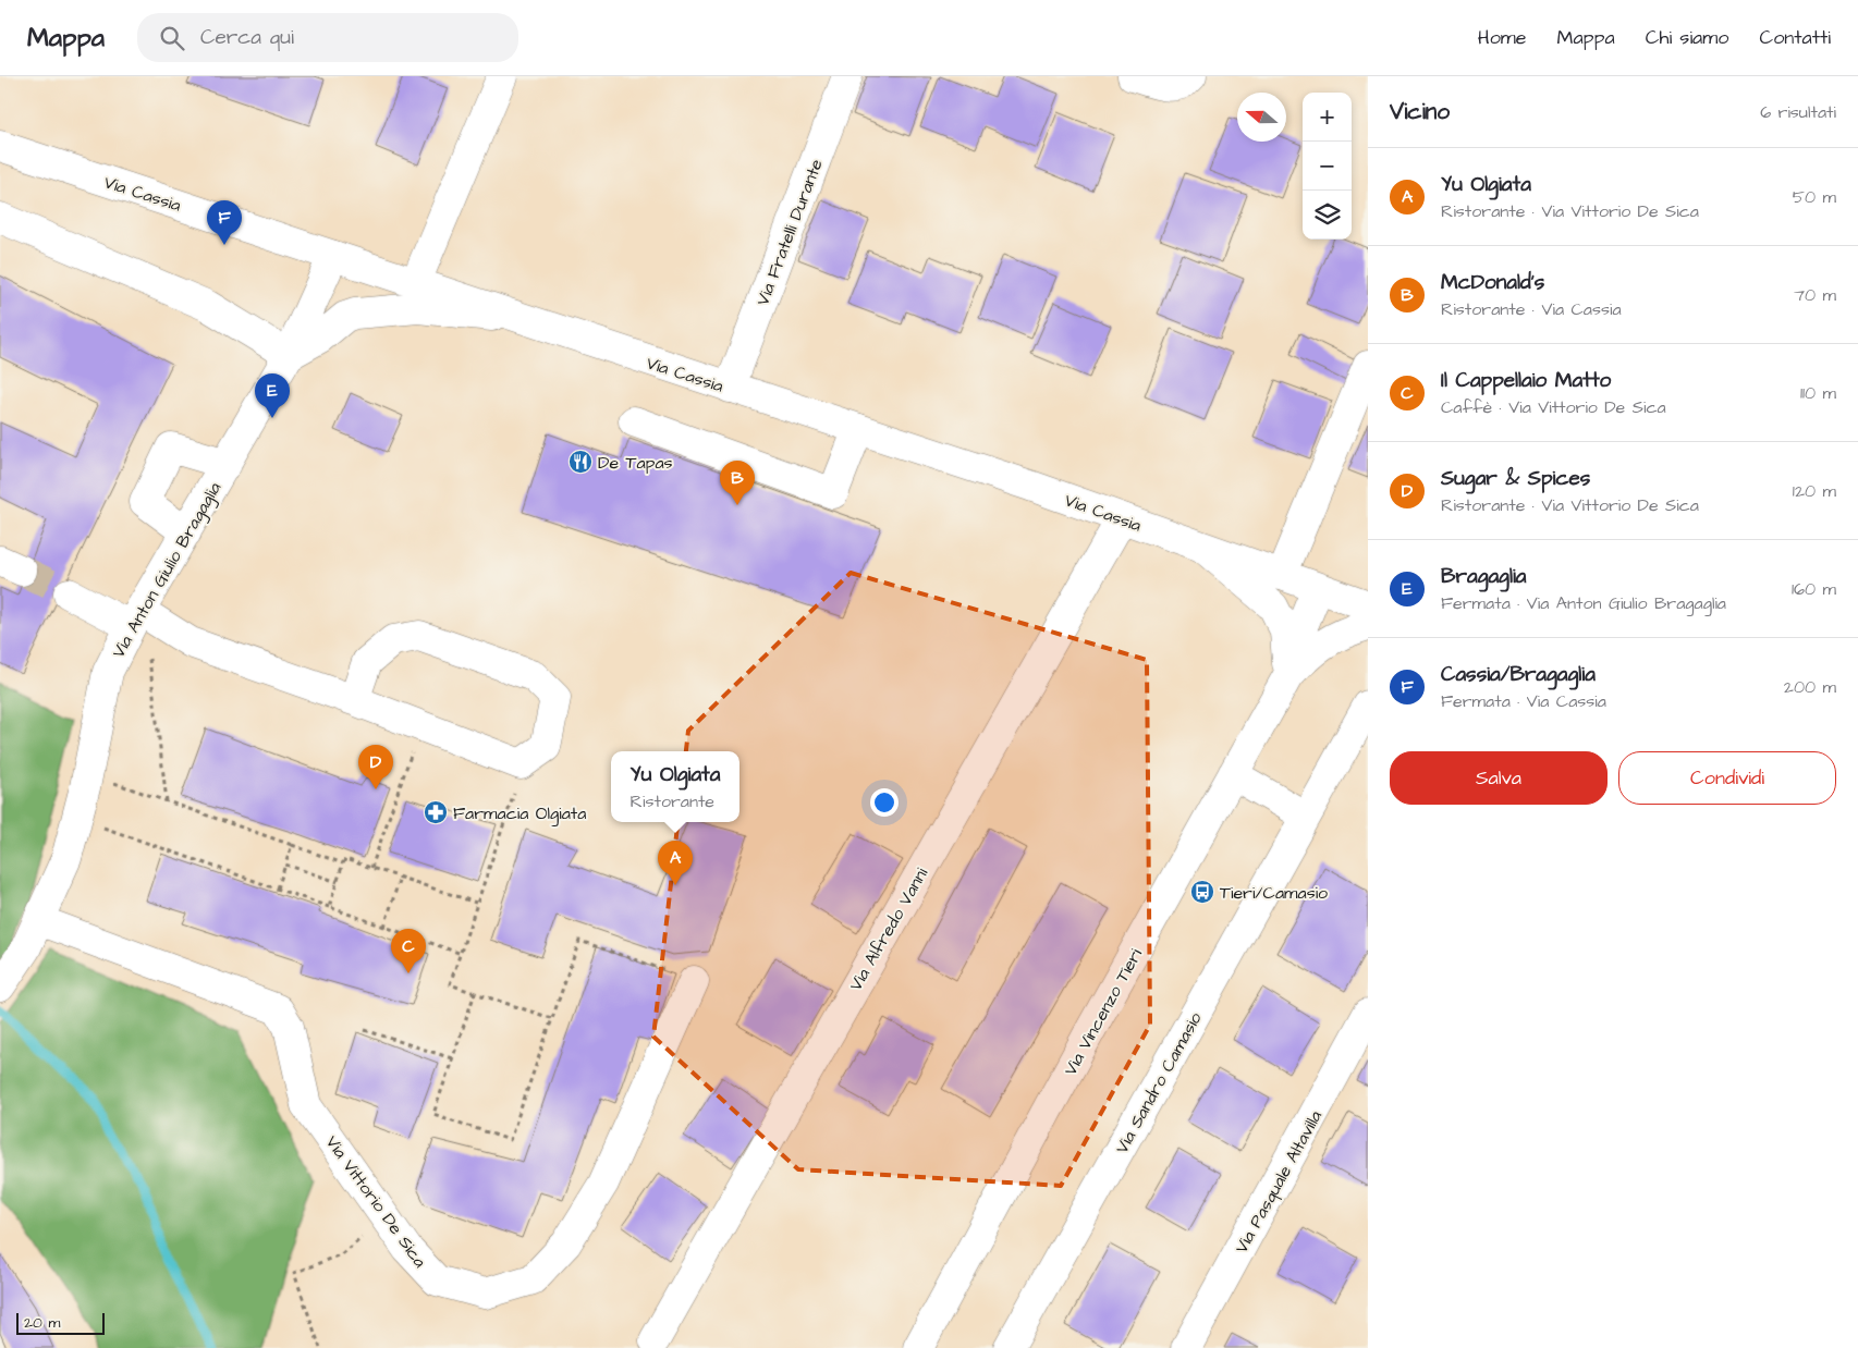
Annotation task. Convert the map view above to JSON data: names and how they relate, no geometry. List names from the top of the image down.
{
  "streets": {
    "street": [
      "Via Cassia",
      "Via Fratelli Durante",
      "Via Anton Giulio Bragaglia",
      "Via Alfredo Vanni",
      "Via Vincenzo Tieri",
      "Via Sandro Camasio",
      "Via Pasquale Altavilla",
      "Via Vittorio De Sica"
    ]
  },
  "crossings": [
    ["Via Cassia", "Via Fratelli Durante"],
    ["Via Cassia", "Via Anton Giulio Bragaglia"],
    ["Via Cassia", "Via Alfredo Vanni"],
    ["Via Cassia", "Via Vincenzo Tieri"],
    ["Via Anton Giulio Bragaglia", "Via Vittorio De Sica"]
  ],
  "places": {
    "restaurant": ["De Tapas"],
    "pharmacy": ["Farmacia Olgiata"],
    "bus stop": ["Tieri/Camasio"]
  },
  "scale_bar": "20 m",
  "north": "left",
  "page": {
    "header": "Mappa",
    "search": "Cerca qui",
    "nav": [
      "Home",
      "Mappa",
      "Chi siamo",
      "Contatti"
    ],
    "heading": ["Vicino", "6 risultati"],
    "map_buttons": ["+", "−"],
    "list": [
      {
        "mark": "A",
        "name": "Yu Olgiata",
        "note": "Ristorante · Via Vittorio De Sica",
        "value": "50 m"
      },
      {
        "mark": "B",
        "name": "McDonald's",
        "note": "Ristorante · Via Cassia",
        "value": "70 m"
      },
      {
        "mark": "C",
        "name": "Il Cappellaio Matto",
        "note": "Caffè · Via Vittorio De Sica",
        "value": "110 m"
      },
      {
        "mark": "D",
        "name": "Sugar & Spices",
        "note": "Ristorante · Via Vittorio De Sica",
        "value": "120 m"
      },
      {
        "mark": "E",
        "name": "Bragaglia",
        "note": "Fermata · Via Anton Giulio Bragaglia",
        "value": "160 m"
      },
      {
        "mark": "F",
        "name": "Cassia/Bragaglia",
        "note": "Fermata · Via Cassia",
        "value": "200 m"
      }
    ],
    "pins": [
      "F",
      "E",
      "B",
      "D",
      "A",
      "C"
    ],
    "buttons": ["Salva", "Condividi"],
    "popup": ["Yu Olgiata", "Ristorante"],
    "scale": "20 m"
  }
}
